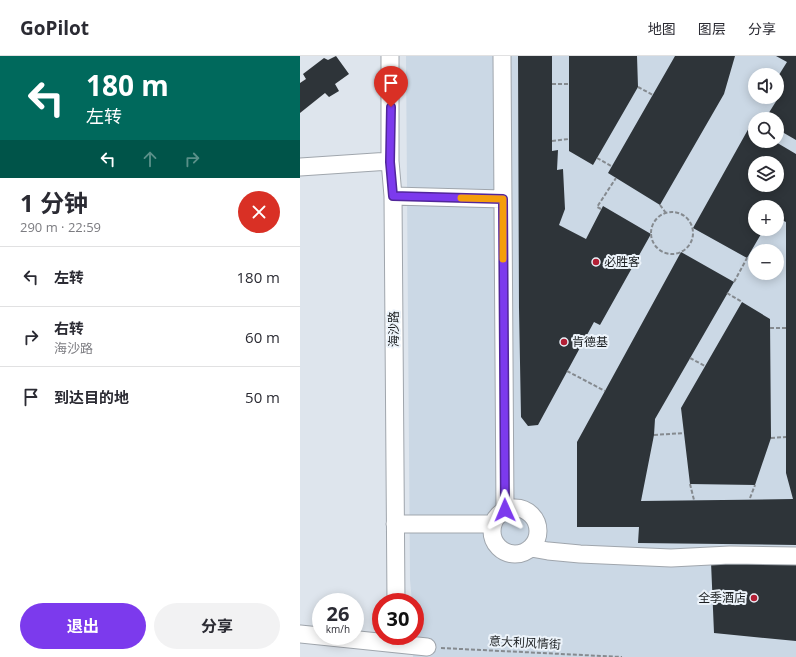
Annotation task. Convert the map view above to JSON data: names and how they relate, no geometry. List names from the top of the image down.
{
  "streets": {
    "street": ["海沙路"],
    "path": ["意大利风情街"]
  },
  "places": ["必胜客", "肯德基", "全季酒店"],
  "page": {
    "header": "GoPilot",
    "nav": ["地图", "图层", "分享"],
    "turn": ["180 m", "左转"],
    "map_buttons": ["+", "−"],
    "heading": ["1 分钟", "290 m · 22:59"],
    "list": [
      {
        "name": "左转",
        "value": "180 m"
      },
      {
        "name": "右转",
        "note": "海沙路",
        "value": "60 m"
      },
      {
        "name": "到达目的地",
        "value": "50 m"
      }
    ],
    "speed": "26 km/h",
    "limit": "30",
    "buttons": ["退出", "分享"]
  }
}
